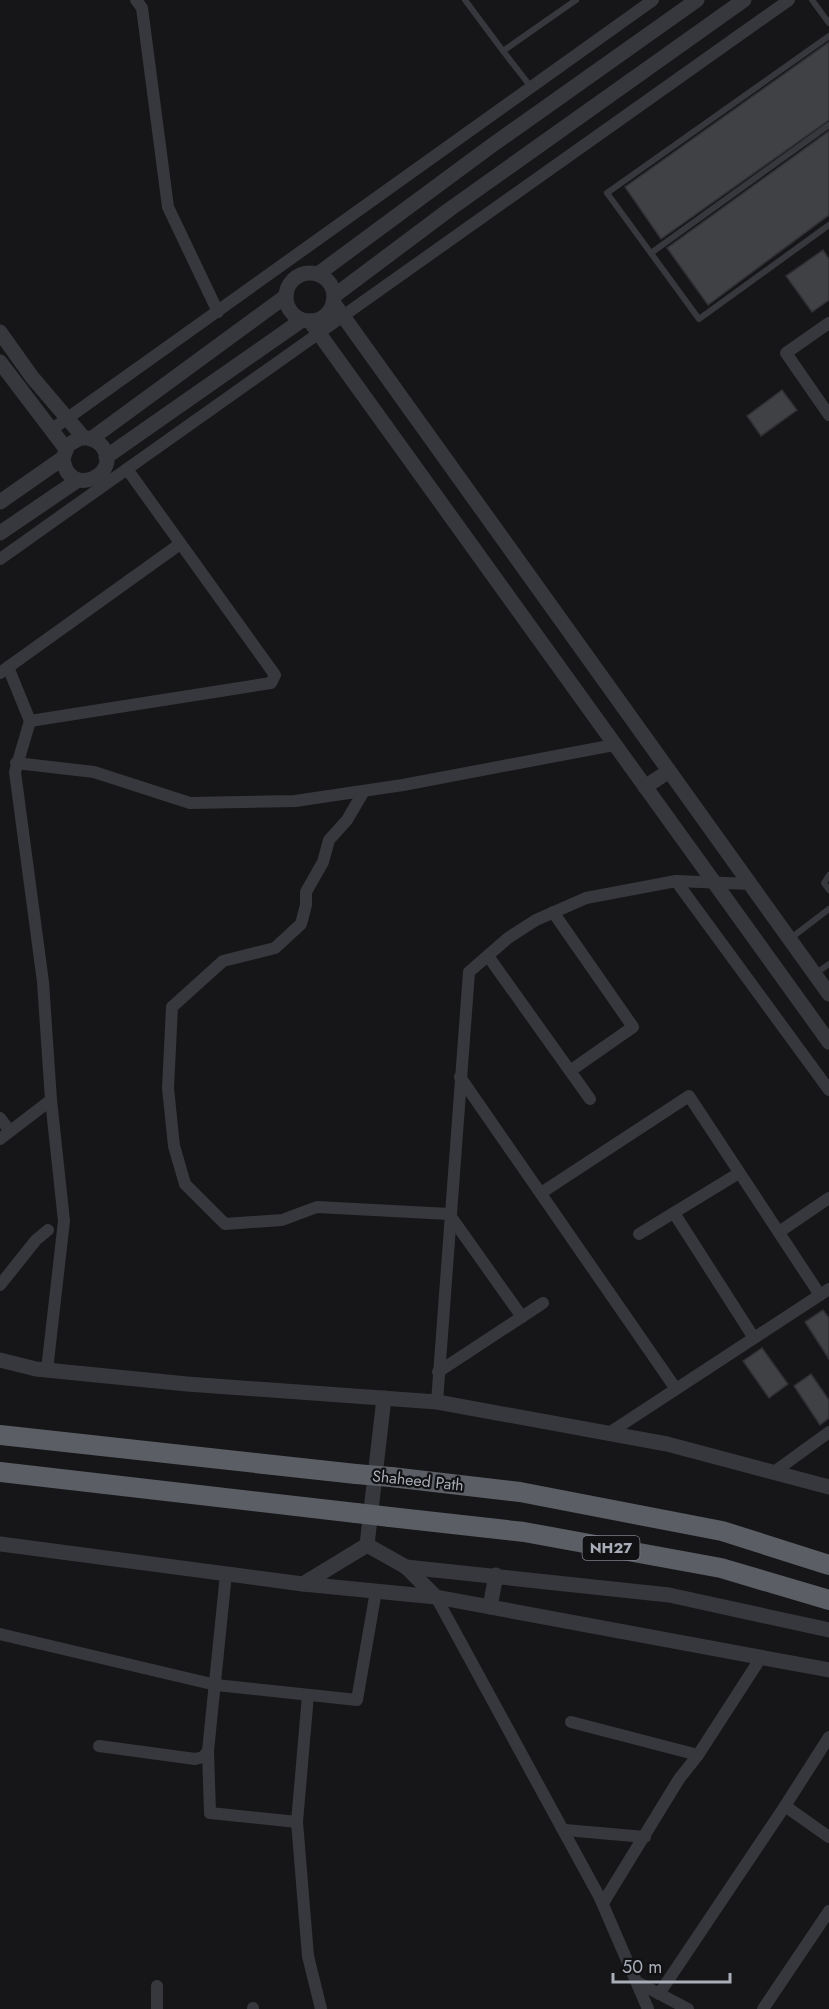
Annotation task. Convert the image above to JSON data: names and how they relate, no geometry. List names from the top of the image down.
{
  "streets": {
    "highway": ["Shaheed Path", "NH27"]
  },
  "scale_bar": "50 m"
}
